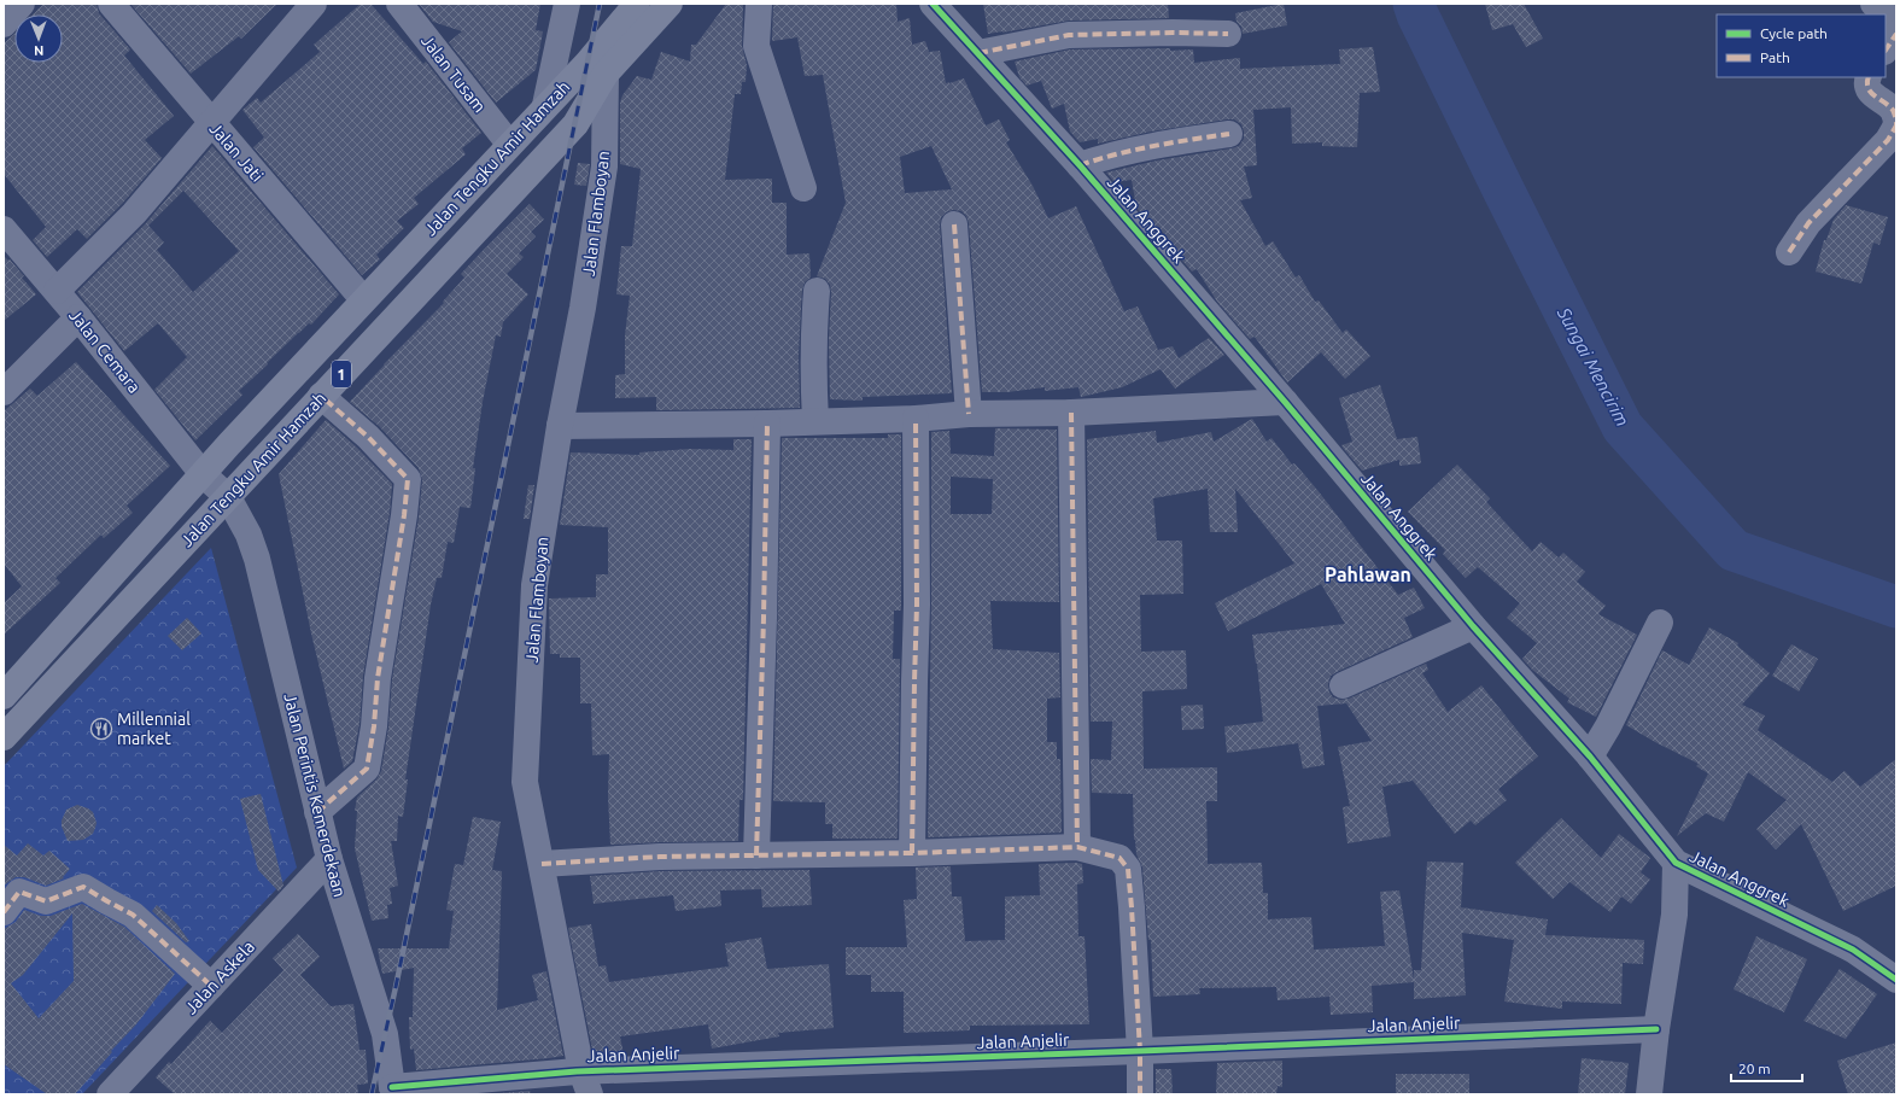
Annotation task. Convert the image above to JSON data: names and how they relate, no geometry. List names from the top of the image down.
{
  "streets": {
    "main road": ["Jalan Tengku Amir Hamzah", "1"],
    "street": [
      "Jalan Tusam",
      "Jalan Jati",
      "Jalan Flamboyan",
      "Jalan Anggrek",
      "Jalan Cemara",
      "Jalan Perintis Kemerdekaan",
      "Jalan Askela",
      "Jalan Anjelir"
    ]
  },
  "crossings": [
    ["Jalan Tusam", "Jalan Tengku Amir Hamzah"],
    ["Jalan Jati", "Jalan Tengku Amir Hamzah"],
    ["Jalan Tengku Amir Hamzah", "Jalan Flamboyan"],
    ["Jalan Tengku Amir Hamzah", "Jalan Cemara"],
    ["Jalan Tengku Amir Hamzah", "Jalan Perintis Kemerdekaan"],
    ["Jalan Flamboyan", "Jalan Anjelir"],
    ["Jalan Cemara", "Jalan Perintis Kemerdekaan"],
    ["Jalan Perintis Kemerdekaan", "Jalan Askela"],
    ["Jalan Perintis Kemerdekaan", "Jalan Anjelir"]
  ],
  "districts": ["Pahlawan"],
  "water": ["Sungai Mencirim"],
  "places": {
    "restaurant": ["Millennial market"]
  },
  "legend": ["Cycle path", "Path"],
  "scale_bar": "20 m",
  "north": "bottom"
}
